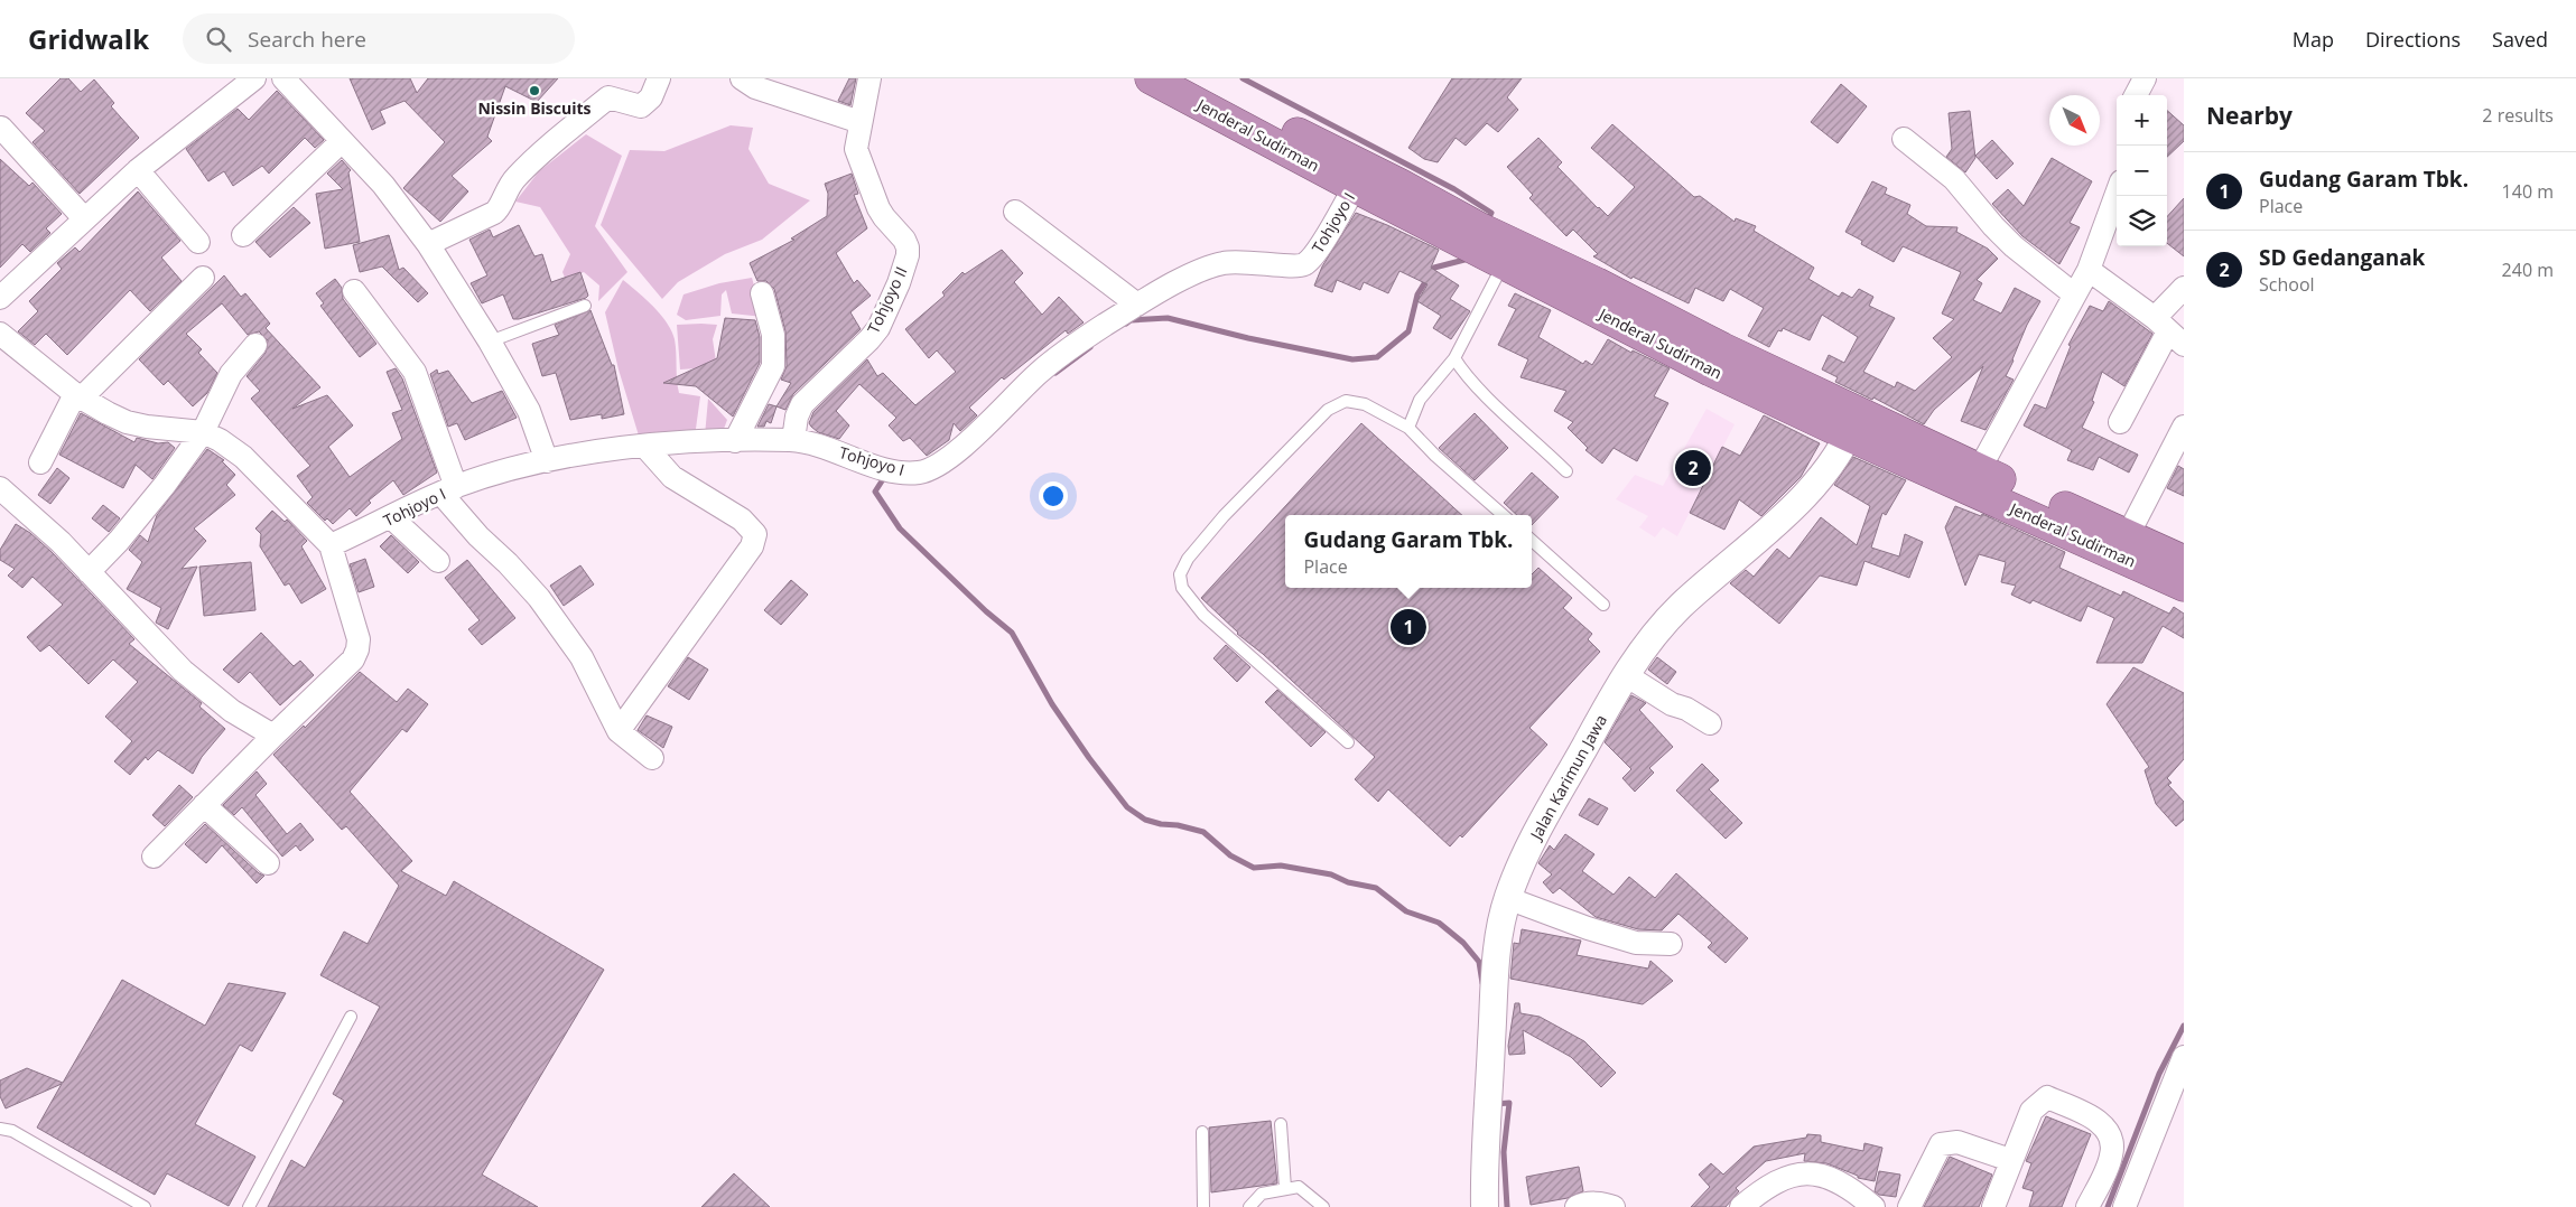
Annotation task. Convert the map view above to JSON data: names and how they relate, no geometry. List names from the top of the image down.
{
  "streets": {
    "highway": ["Jenderal Sudirman"],
    "street": ["Tohjoyo I", "Tohjoyo II", "Jalan Karimun Jawa"]
  },
  "crossings": [
    ["Jenderal Sudirman", "Tohjoyo I"],
    ["Jenderal Sudirman", "Jalan Karimun Jawa"],
    ["Tohjoyo I", "Tohjoyo II"]
  ],
  "places": ["Nissin Biscuits"],
  "north": "bottom right",
  "page": {
    "header": "Gridwalk",
    "search": "Search here",
    "nav": ["Map", "Directions", "Saved"],
    "heading": ["Nearby", "2 results"],
    "map_buttons": ["+", "−"],
    "list": [
      {
        "mark": "1",
        "name": "Gudang Garam Tbk.",
        "note": "Place",
        "value": "140 m"
      },
      {
        "mark": "2",
        "name": "SD Gedanganak",
        "note": "School",
        "value": "240 m"
      }
    ],
    "pins": ["2", "1"],
    "popup": ["Gudang Garam Tbk.", "Place"]
  }
}
